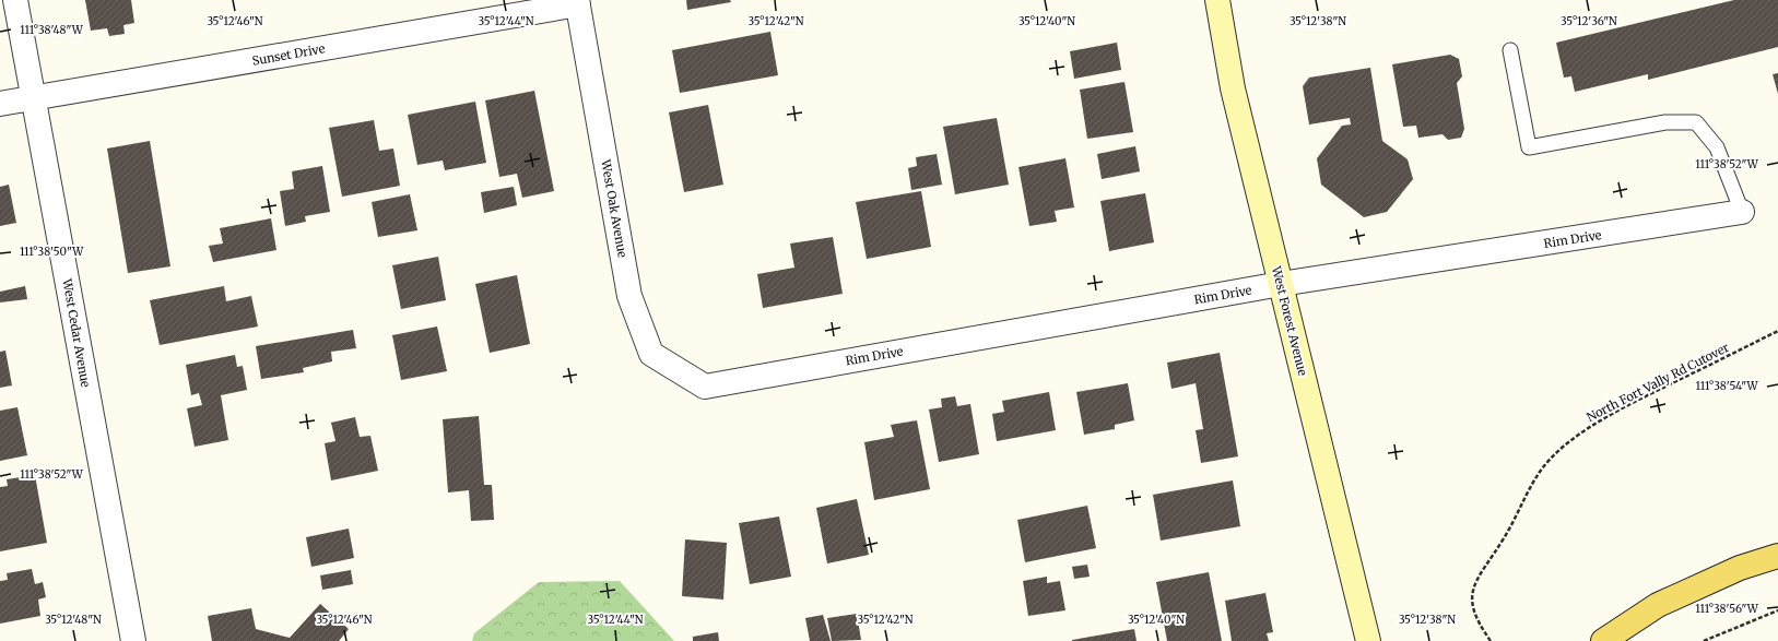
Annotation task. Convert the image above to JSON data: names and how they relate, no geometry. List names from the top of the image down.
{
  "streets": {
    "main road": ["West Forest Avenue"],
    "street": [
      "Sunset Drive",
      "West Oak Avenue",
      "Rim Drive",
      "West Cedar Avenue"
    ],
    "path": ["North Fort Vally Rd Cutover"]
  },
  "crossings": [
    ["Sunset Drive", "West Oak Avenue"],
    ["Sunset Drive", "West Cedar Avenue"],
    ["West Oak Avenue", "Rim Drive"],
    ["Rim Drive", "West Forest Avenue"]
  ],
  "coordinates": [
    "35°12'46\"N",
    "35°12'44\"N",
    "35°12'42\"N",
    "35°12'40\"N",
    "35°12'38\"N",
    "35°12'36\"N",
    "111°38'48\"W",
    "111°38'52\"W",
    "111°38'50\"W",
    "111°38'54\"W",
    "111°38'56\"W",
    "35°12'48\"N"
  ]
}
